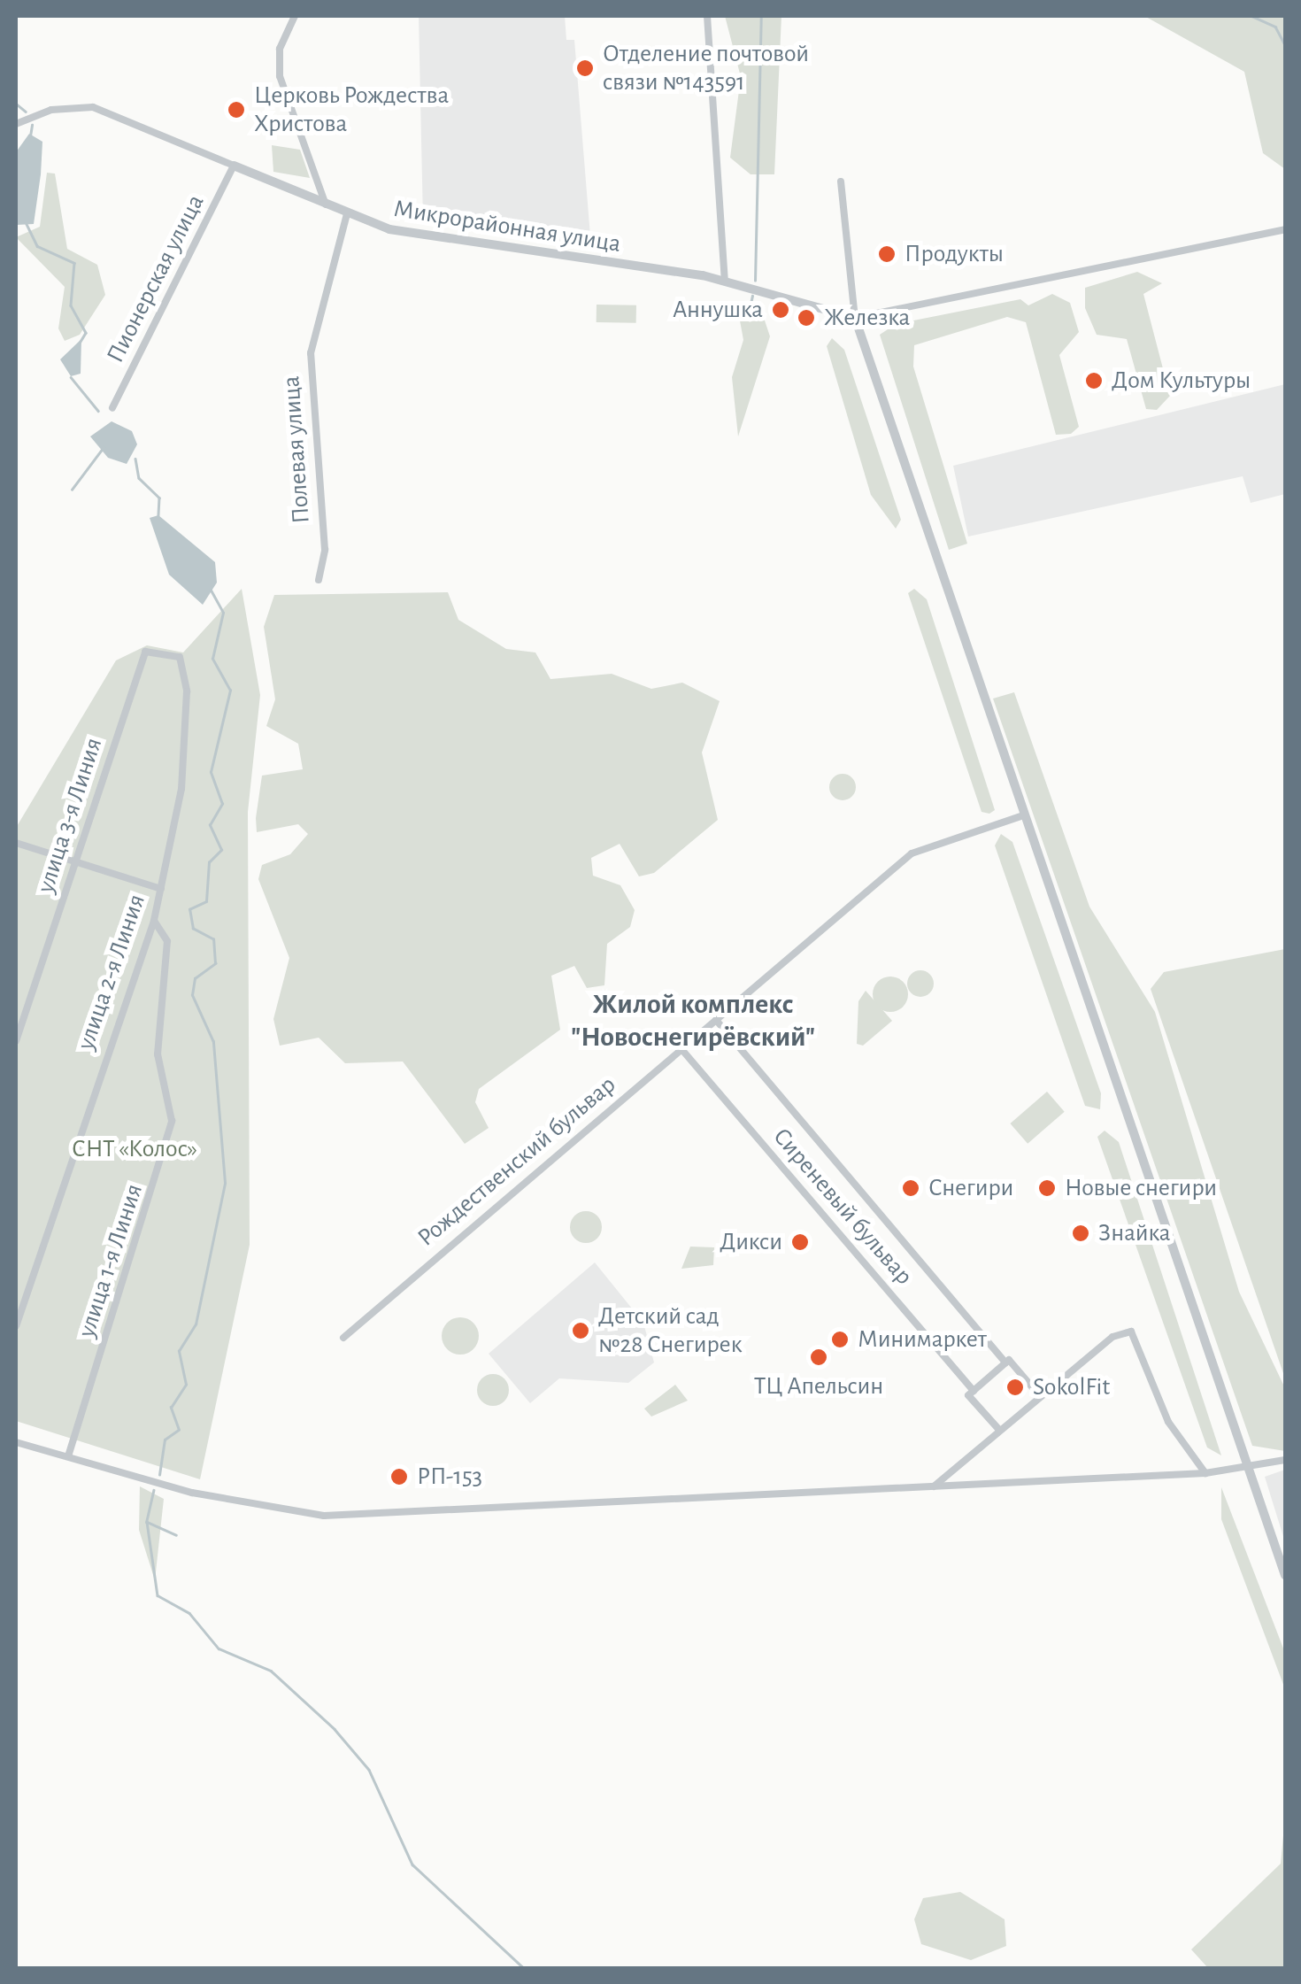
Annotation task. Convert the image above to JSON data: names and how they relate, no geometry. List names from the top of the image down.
{
  "streets": {
    "street": [
      "Микрорайонная улица",
      "Пионерская улица",
      "Полевая улица",
      "улица 3-я Линия",
      "улица 2-я Линия",
      "Рождественский бульвар",
      "Сиреневый бульвар",
      "улица 1-я Линия"
    ]
  },
  "crossings": [
    ["Микрорайонная улица", "Пионерская улица"],
    ["Микрорайонная улица", "Полевая улица"],
    ["улица 3-я Линия", "улица 2-я Линия"],
    ["улица 2-я Линия", "улица 1-я Линия"],
    ["Рождественский бульвар", "Сиреневый бульвар"]
  ],
  "districts": ["Жилой комплекс \"Новоснегирёвский\""],
  "parks": ["СНТ «Колос»"],
  "places": [
    "Отделение почтовой связи №143591",
    "Церковь Рождества Христова",
    "Продукты",
    "Аннушка",
    "Железка",
    "Дом Культуры",
    "Снегири",
    "Новые снегири",
    "Знайка",
    "Дикси",
    "Детский сад №28 Снегирек",
    "Минимаркет",
    "ТЦ Апельсин",
    "SokolFit",
    "РП-153"
  ]
}
